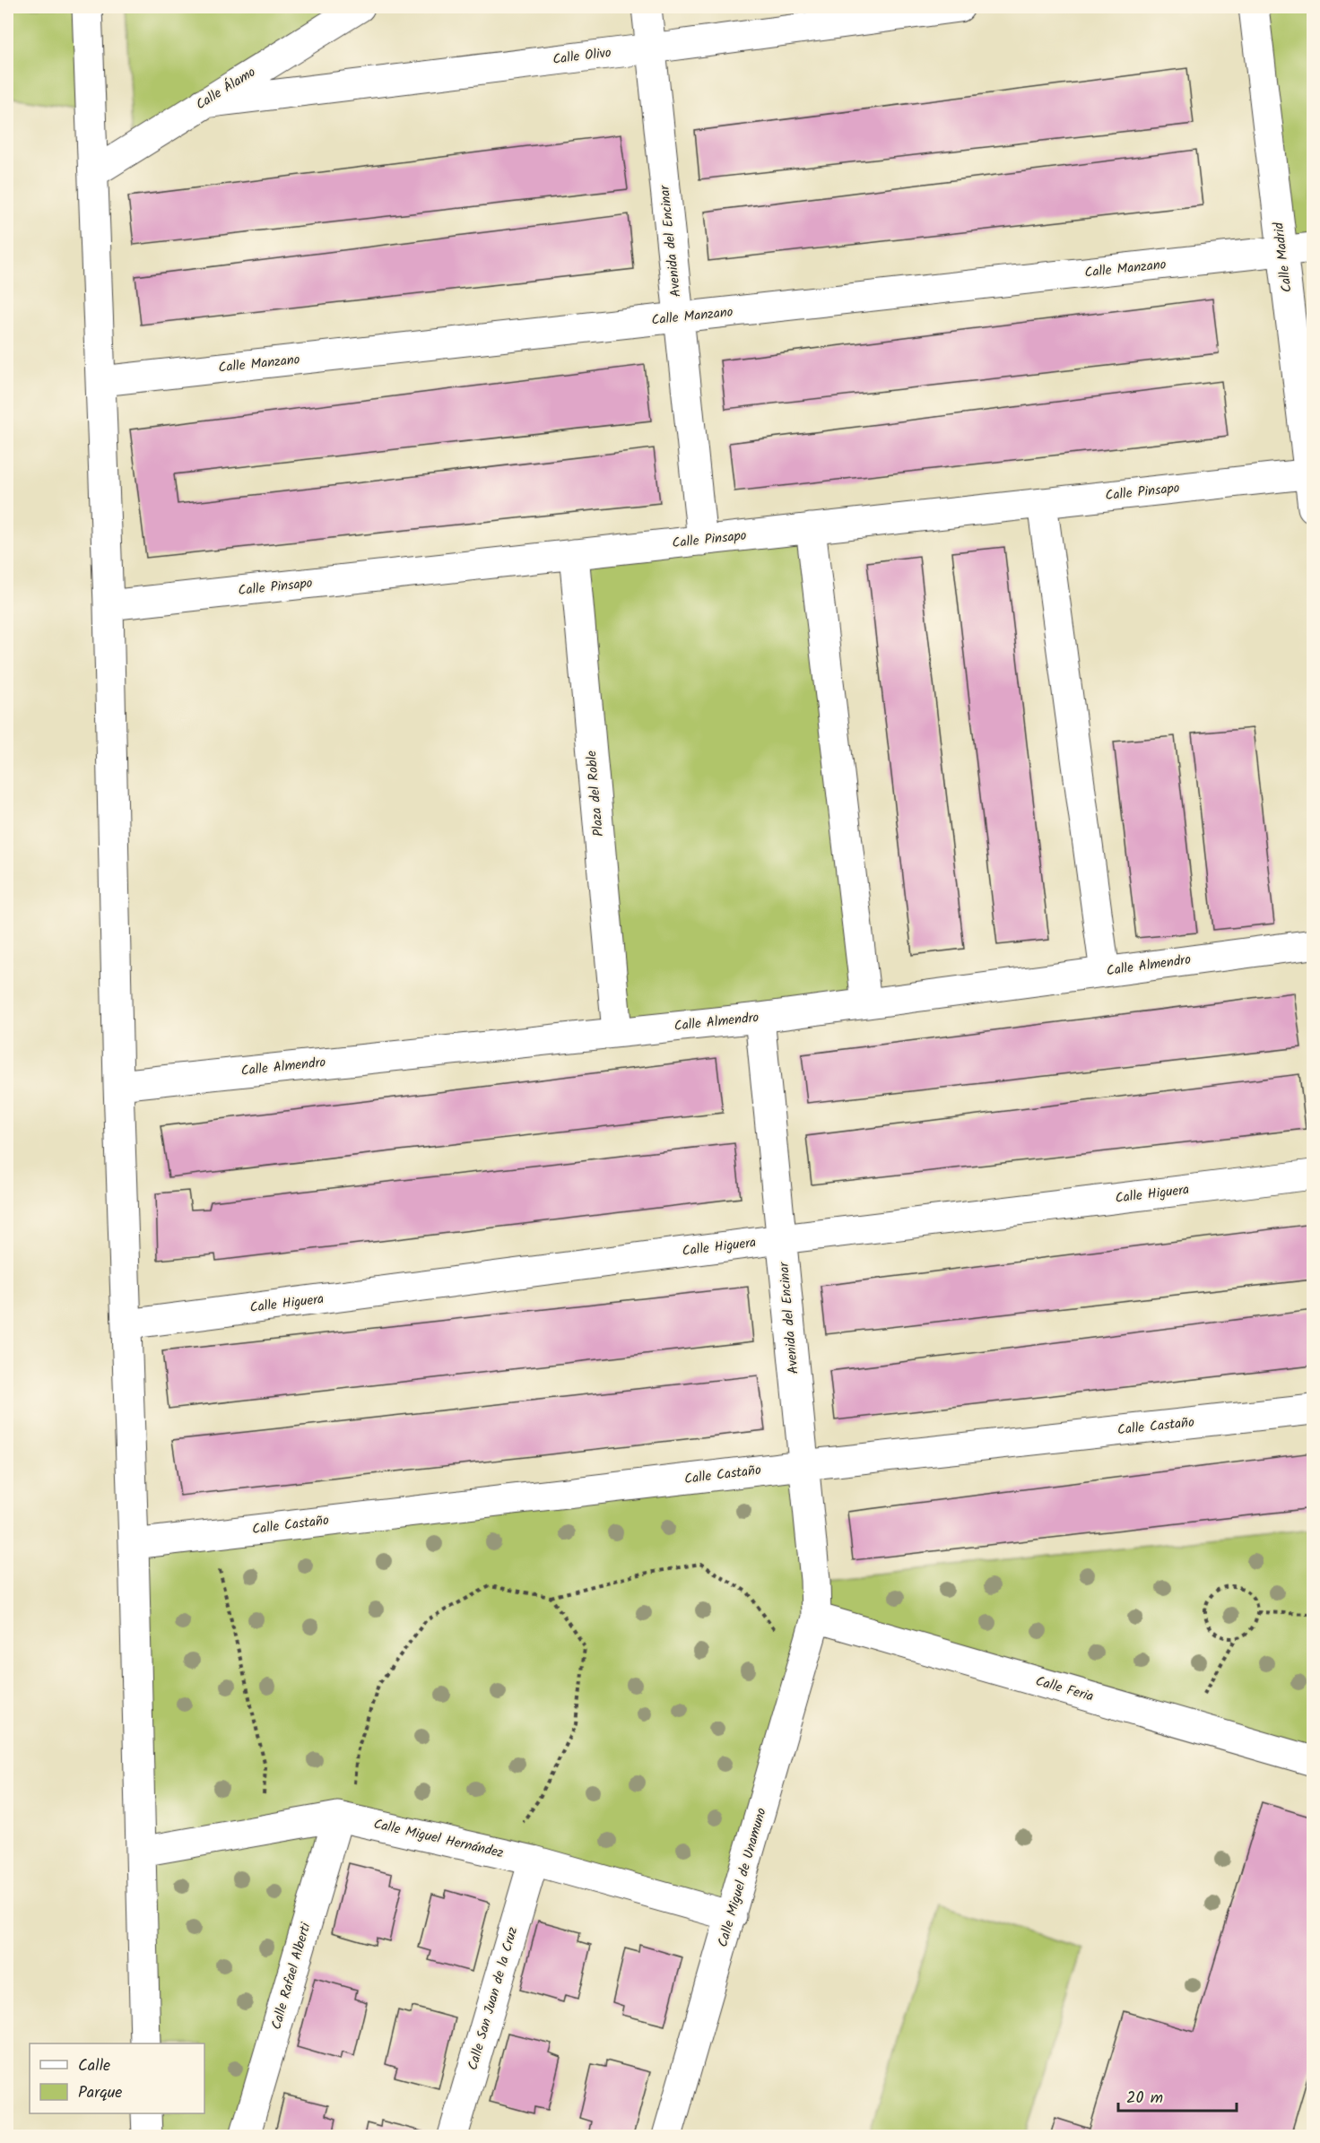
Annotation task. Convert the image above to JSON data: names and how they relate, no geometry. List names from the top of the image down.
{
  "streets": {
    "street": [
      "Calle Olivo",
      "Calle Álamo",
      "Avenida del Encinar",
      "Calle Madrid",
      "Calle Manzano",
      "Calle Pinsapo",
      "Plaza del Roble",
      "Calle Almendro",
      "Calle Higuera",
      "Calle Castaño",
      "Calle Feria",
      "Calle Miguel Hernández",
      "Calle Miguel de Unamuno",
      "Calle Rafael Alberti",
      "Calle San Juan de la Cruz"
    ]
  },
  "crossings": [
    ["Calle Olivo", "Calle Álamo"],
    ["Calle Olivo", "Avenida del Encinar"],
    ["Avenida del Encinar", "Calle Manzano"],
    ["Avenida del Encinar", "Calle Pinsapo"],
    ["Avenida del Encinar", "Calle Almendro"],
    ["Avenida del Encinar", "Calle Higuera"],
    ["Avenida del Encinar", "Calle Castaño"],
    ["Avenida del Encinar", "Calle Feria"],
    ["Avenida del Encinar", "Calle Miguel de Unamuno"],
    ["Calle Madrid", "Calle Manzano"],
    ["Calle Madrid", "Calle Pinsapo"],
    ["Calle Pinsapo", "Plaza del Roble"],
    ["Plaza del Roble", "Calle Almendro"],
    ["Calle Feria", "Calle Miguel de Unamuno"],
    ["Calle Miguel Hernández", "Calle Miguel de Unamuno"],
    ["Calle Miguel Hernández", "Calle Rafael Alberti"],
    ["Calle Miguel Hernández", "Calle San Juan de la Cruz"]
  ],
  "legend": ["Calle", "Parque"],
  "scale_bar": "20 m"
}
